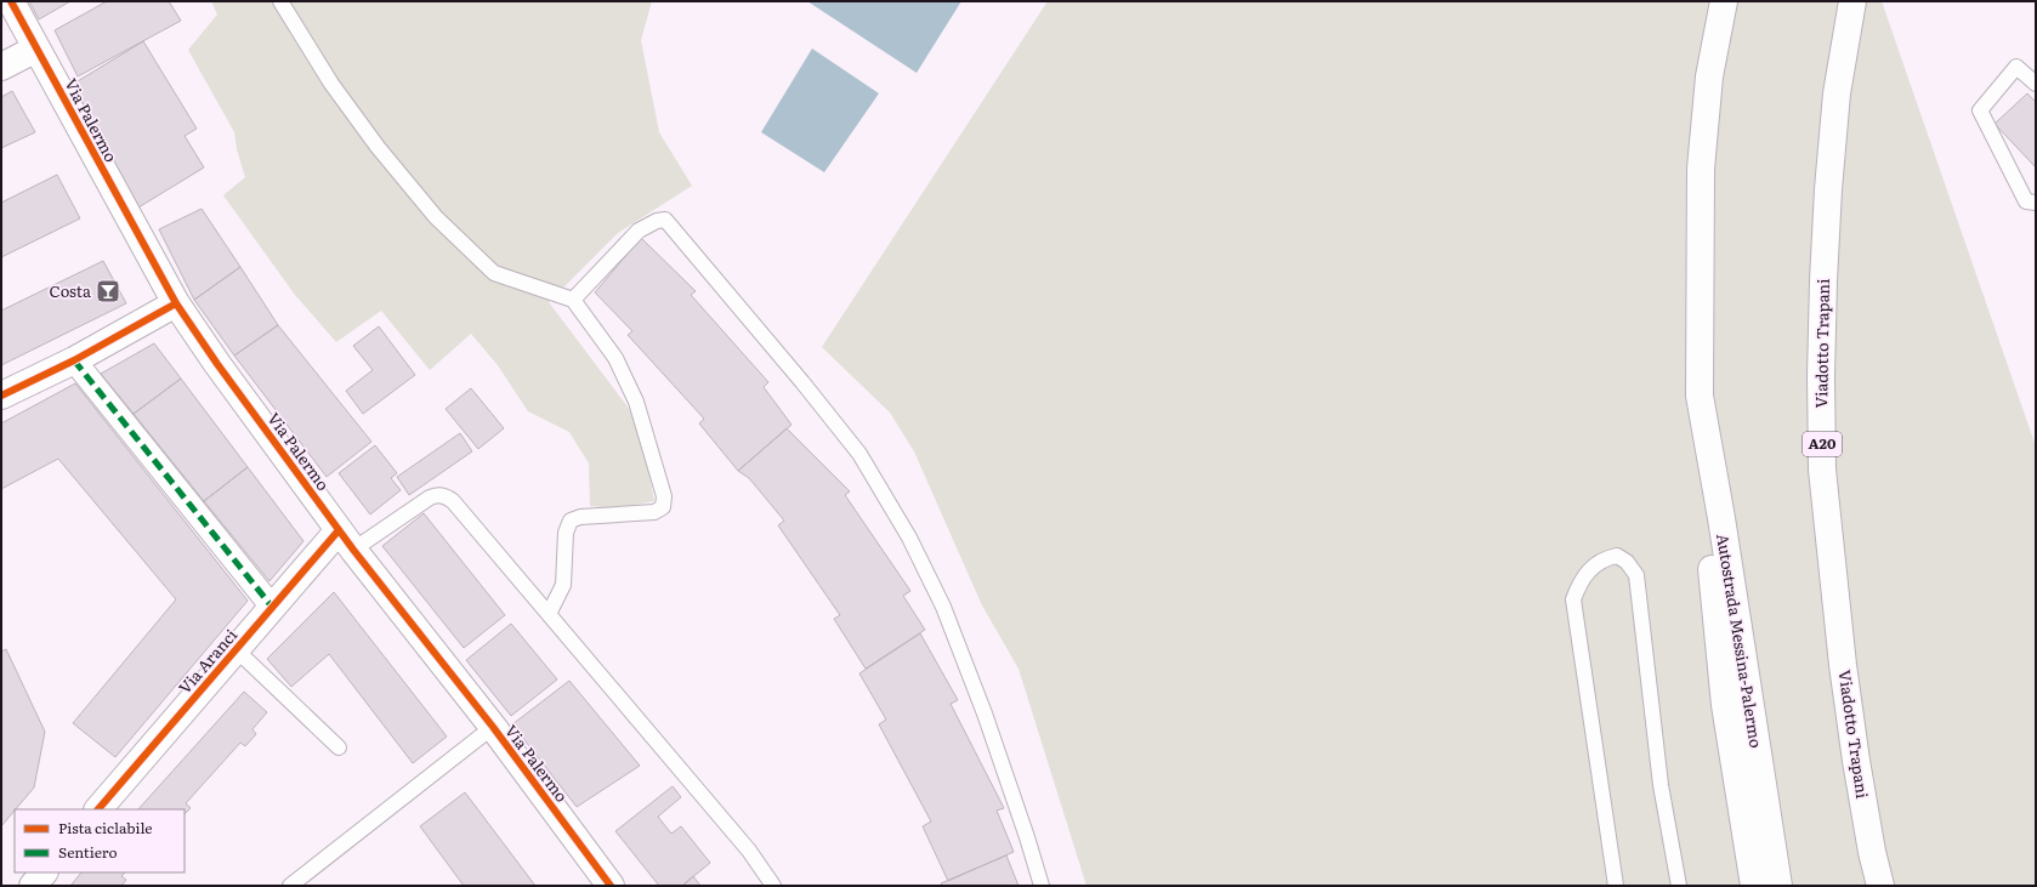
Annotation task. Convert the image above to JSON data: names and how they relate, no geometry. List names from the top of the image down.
{
  "streets": {
    "main road": [
      "Via Palermo",
      "Viadotto Trapani",
      "A20",
      "Autostrada Messina-Palermo",
      "Via Aranci"
    ]
  },
  "crossings": [
    ["Via Palermo", "Via Aranci"]
  ],
  "places": {
    "bar": ["Costa"]
  },
  "legend": ["Pista ciclabile", "Sentiero"]
}
